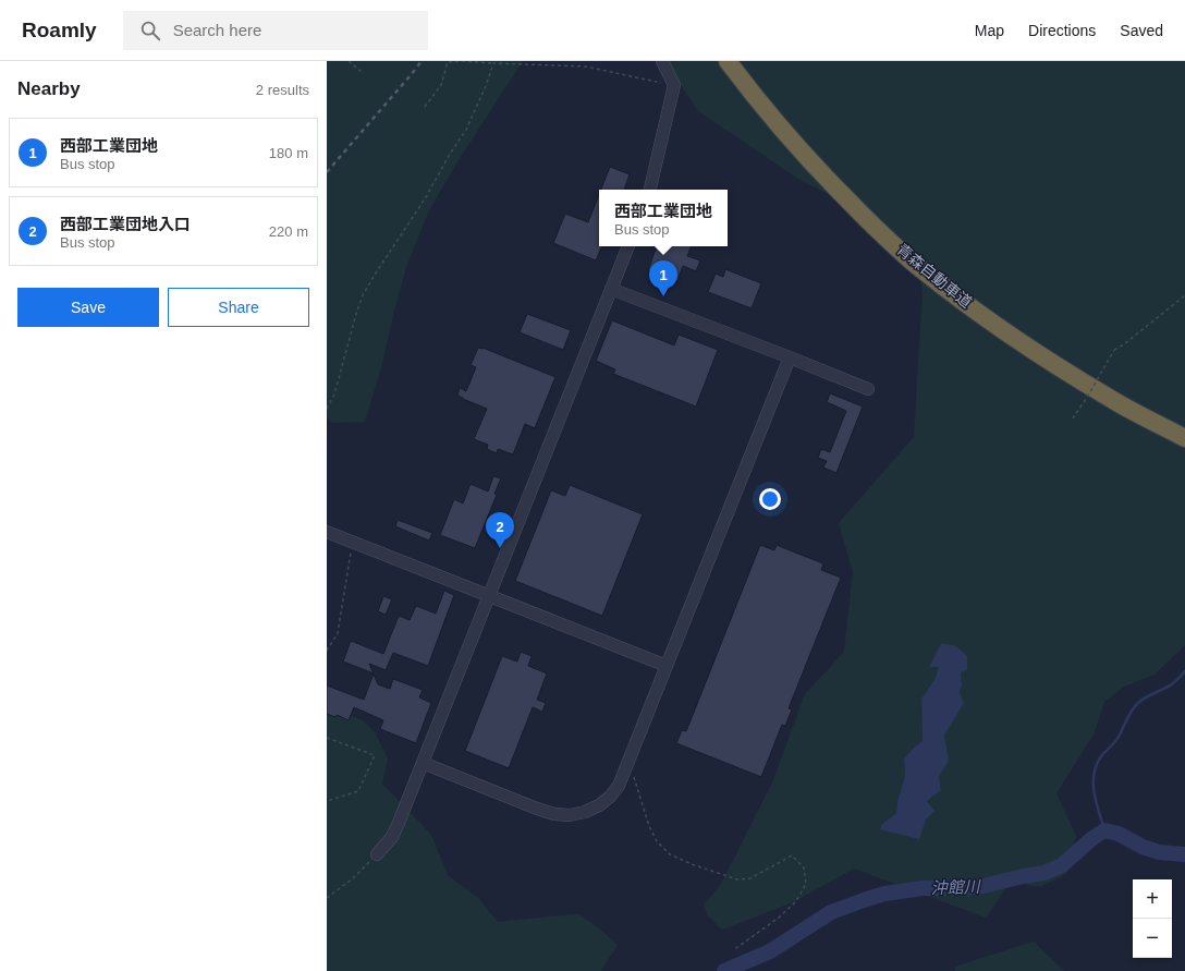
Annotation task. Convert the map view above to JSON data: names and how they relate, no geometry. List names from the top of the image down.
{
  "streets": {
    "highway": ["青森自動車道"]
  },
  "water": ["沖館川"],
  "page": {
    "header": "Roamly",
    "search": "Search here",
    "nav": ["Map", "Directions", "Saved"],
    "heading": ["Nearby", "2 results"],
    "list": [
      {
        "mark": "1",
        "name": "西部工業団地",
        "note": "Bus stop",
        "value": "180 m"
      },
      {
        "mark": "2",
        "name": "西部工業団地入口",
        "note": "Bus stop",
        "value": "220 m"
      }
    ],
    "popup": ["西部工業団地", "Bus stop"],
    "pins": ["1", "2"],
    "buttons": ["Save", "Share"],
    "map_buttons": ["+", "−"]
  }
}
